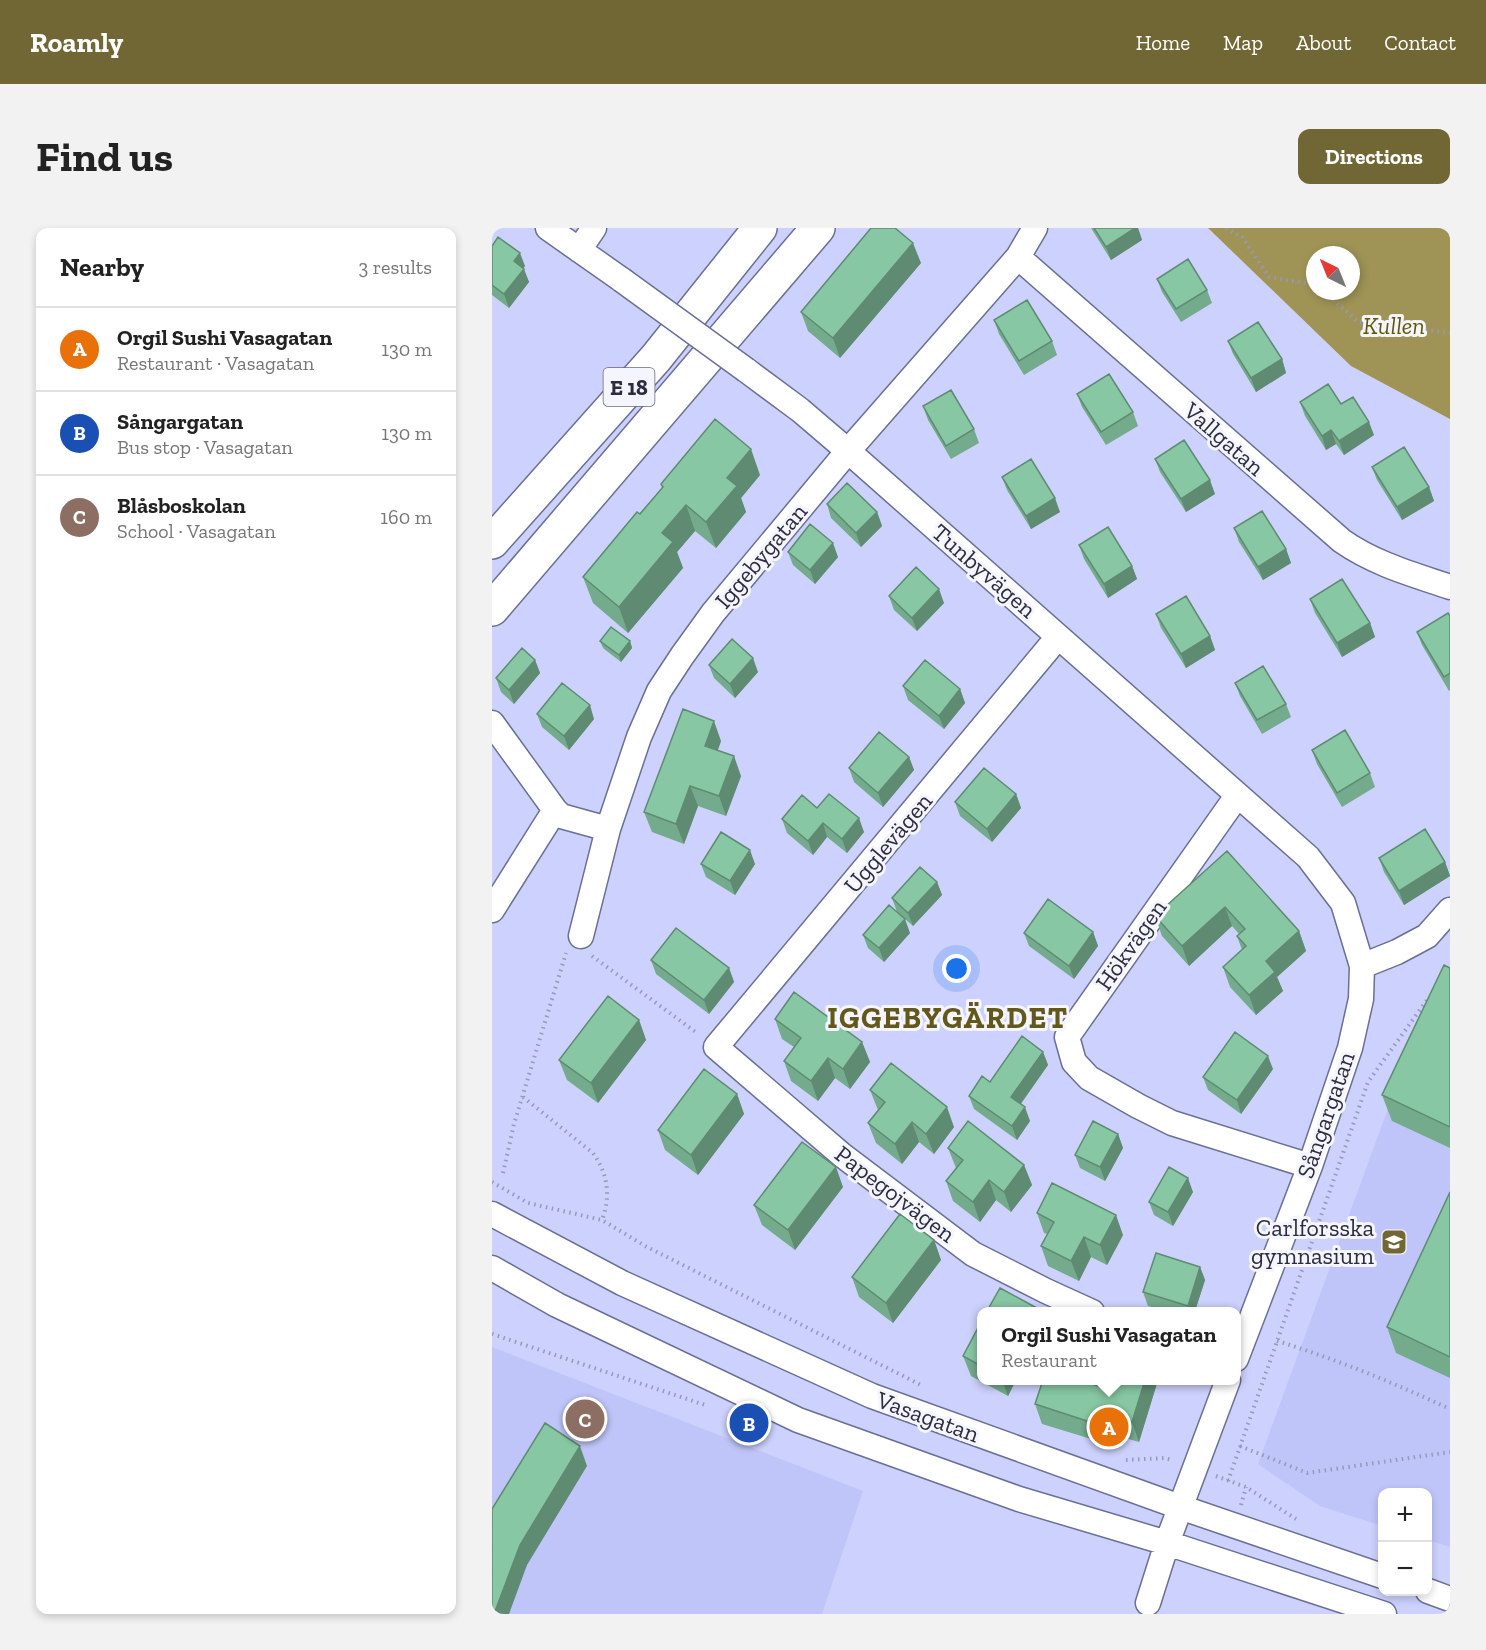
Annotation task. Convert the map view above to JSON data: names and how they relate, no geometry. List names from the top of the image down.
{
  "streets": {
    "highway": ["E 18"],
    "street": [
      "Vallgatan",
      "Iggebygatan",
      "Tunbyvägen",
      "Ugglevägen",
      "Hökvägen",
      "Sångargatan",
      "Papegojvägen",
      "Vasagatan"
    ]
  },
  "crossings": [
    ["Vallgatan", "Iggebygatan"],
    ["Iggebygatan", "Tunbyvägen"],
    ["Tunbyvägen", "Ugglevägen"],
    ["Tunbyvägen", "Hökvägen"],
    ["Tunbyvägen", "Sångargatan"],
    ["Ugglevägen", "Papegojvägen"],
    ["Hökvägen", "Sångargatan"]
  ],
  "districts": ["IGGEBYGÄRDET"],
  "parks": ["Kullen"],
  "places": {
    "school or university": ["Carlforsska gymnasium"]
  },
  "north": "top left",
  "page": {
    "header": "Roamly",
    "nav": [
      "Home",
      "Map",
      "About",
      "Contact"
    ],
    "buttons": "Directions",
    "title": "Find us",
    "heading": ["Nearby", "3 results"],
    "list": [
      {
        "mark": "A",
        "name": "Orgil Sushi Vasagatan",
        "note": "Restaurant · Vasagatan",
        "value": "130 m"
      },
      {
        "mark": "B",
        "name": "Sångargatan",
        "note": "Bus stop · Vasagatan",
        "value": "130 m"
      },
      {
        "mark": "C",
        "name": "Blåsboskolan",
        "note": "School · Vasagatan",
        "value": "160 m"
      }
    ],
    "popup": ["Orgil Sushi Vasagatan", "Restaurant"],
    "pins": ["C", "B", "A"],
    "map_buttons": ["+", "−"]
  }
}
